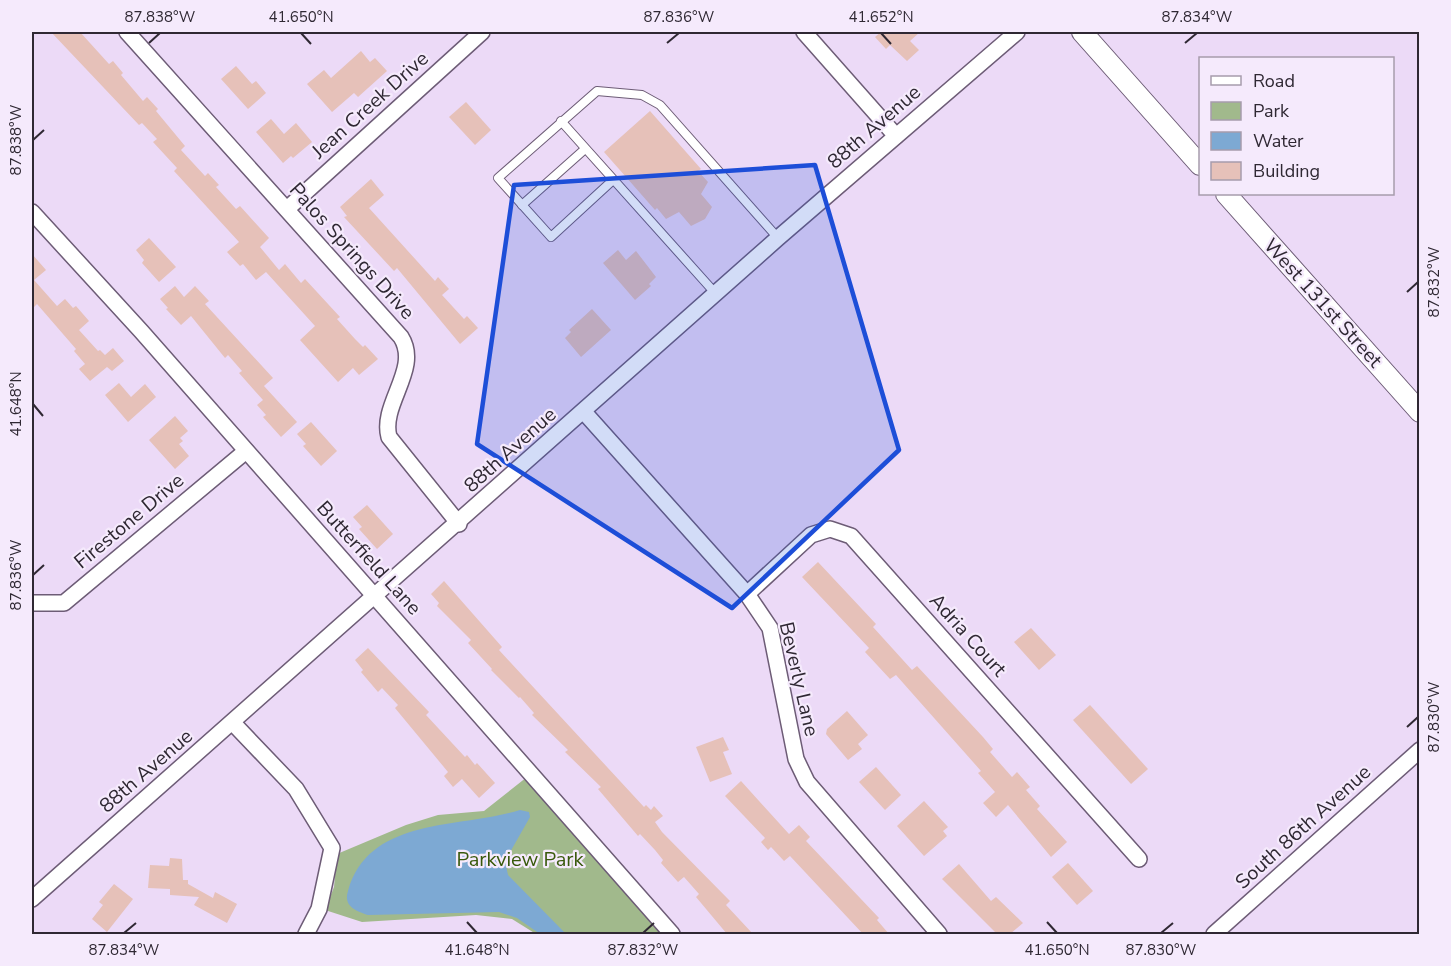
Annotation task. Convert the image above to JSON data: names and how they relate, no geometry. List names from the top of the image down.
{
  "streets": {
    "street": [
      "Jean Creek Drive",
      "88th Avenue",
      "Palos Springs Drive",
      "West 131st Street",
      "Firestone Drive",
      "Butterfield Lane",
      "Adria Court",
      "Beverly Lane",
      "South 86th Avenue"
    ]
  },
  "crossings": [
    ["Jean Creek Drive", "Palos Springs Drive"],
    ["88th Avenue", "Palos Springs Drive"],
    ["88th Avenue", "Butterfield Lane"],
    ["88th Avenue", "Beverly Lane"],
    ["Firestone Drive", "Butterfield Lane"],
    ["Adria Court", "Beverly Lane"]
  ],
  "parks": ["Parkview Park"],
  "legend": [
    "Road",
    "Park",
    "Water",
    "Building"
  ],
  "coordinates": [
    "87.838°W",
    "41.650°N",
    "87.836°W",
    "41.652°N",
    "87.834°W",
    "87.832°W",
    "41.648°N",
    "87.830°W"
  ]
}
